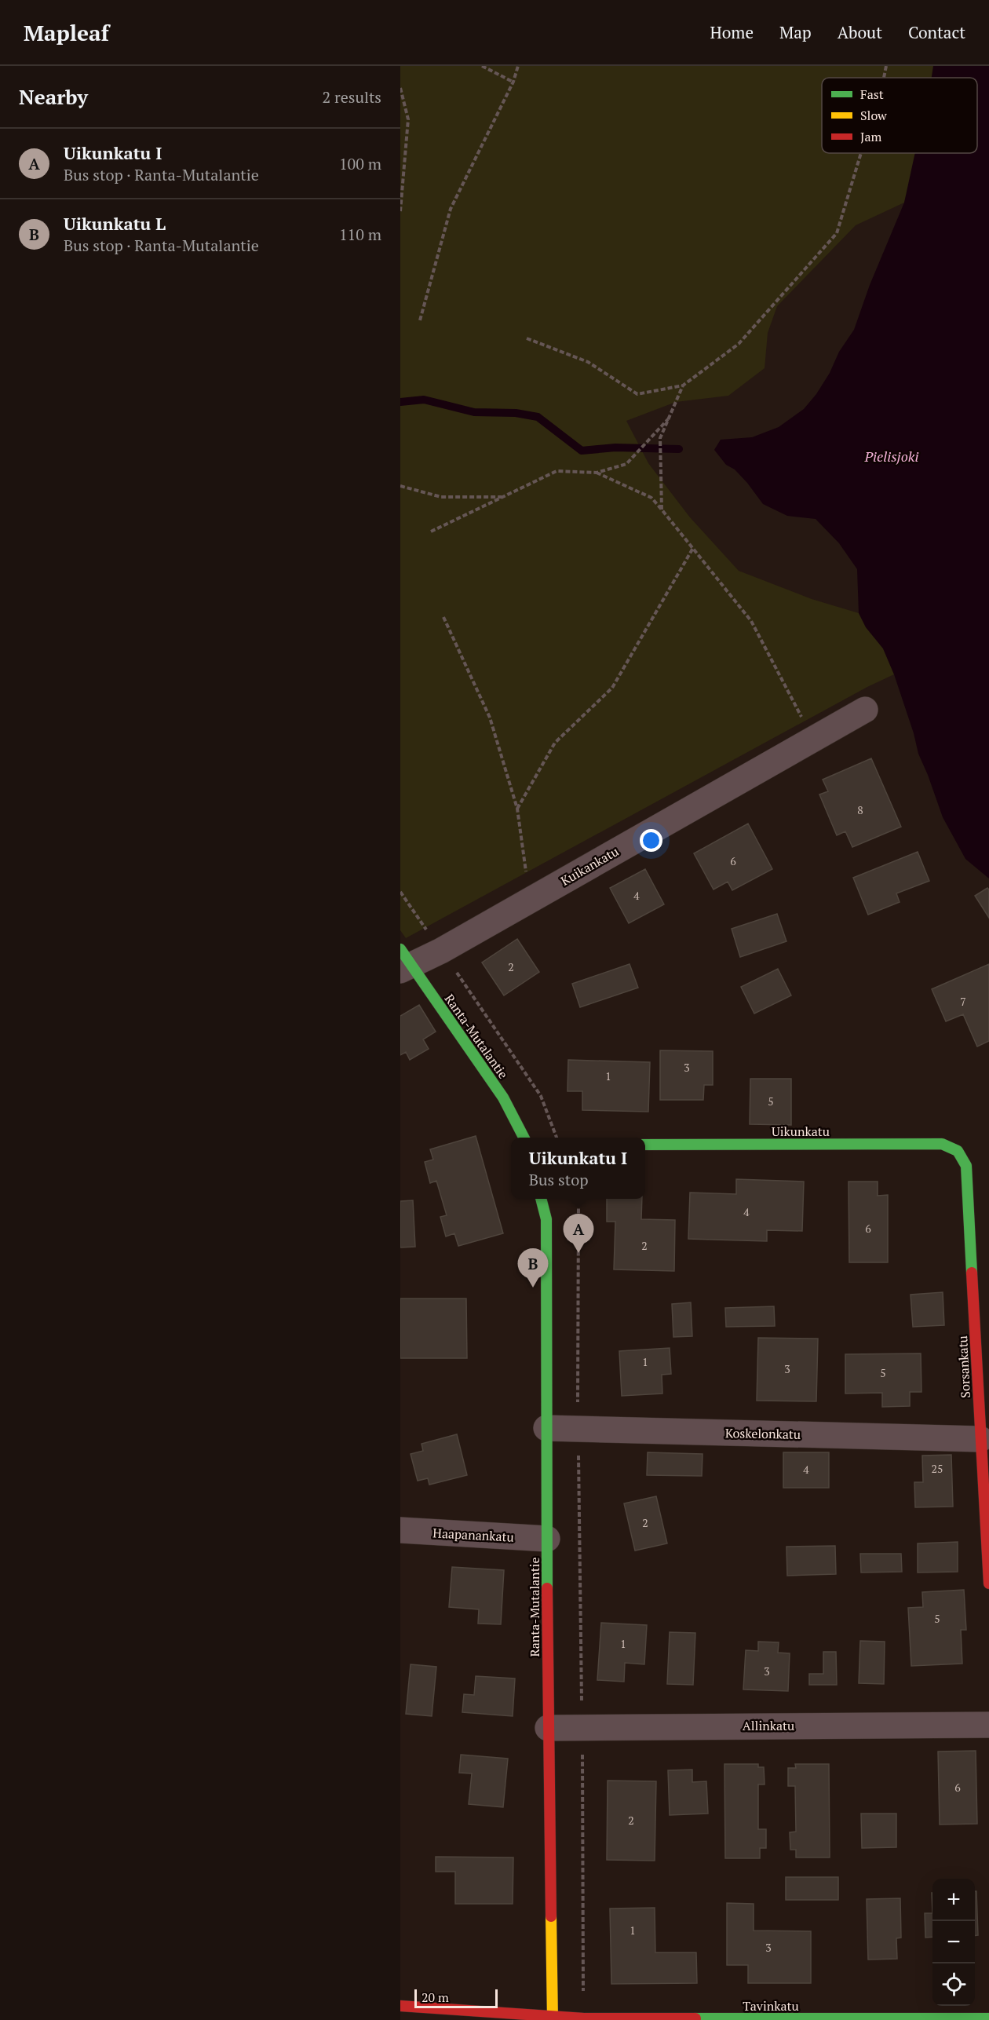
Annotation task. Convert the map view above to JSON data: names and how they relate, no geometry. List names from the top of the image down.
{
  "streets": {
    "street": [
      "Kuikankatu",
      "Ranta-Mutalantie",
      "Uikunkatu",
      "Sorsankatu",
      "Koskelonkatu",
      "Haapanankatu",
      "Allinkatu",
      "Tavinkatu"
    ]
  },
  "crossings": [
    ["Kuikankatu", "Ranta-Mutalantie"],
    ["Ranta-Mutalantie", "Koskelonkatu"],
    ["Ranta-Mutalantie", "Haapanankatu"],
    ["Ranta-Mutalantie", "Allinkatu"],
    ["Ranta-Mutalantie", "Tavinkatu"],
    ["Uikunkatu", "Sorsankatu"],
    ["Sorsankatu", "Koskelonkatu"]
  ],
  "water": ["Pielisjoki"],
  "house_numbers": [
    "8",
    "6",
    "4",
    "2",
    "7",
    "3",
    "1",
    "5",
    "4",
    "6",
    "2",
    "1",
    "3",
    "5",
    "25",
    "4",
    "2",
    "5",
    "1",
    "3",
    "6",
    "2",
    "1",
    "3"
  ],
  "legend": ["Fast", "Slow", "Jam"],
  "scale_bar": "20 m",
  "page": {
    "header": "Mapleaf",
    "nav": [
      "Home",
      "Map",
      "About",
      "Contact"
    ],
    "heading": ["Nearby", "2 results"],
    "list": [
      {
        "mark": "A",
        "name": "Uikunkatu I",
        "note": "Bus stop · Ranta-Mutalantie",
        "value": "100 m"
      },
      {
        "mark": "B",
        "name": "Uikunkatu L",
        "note": "Bus stop · Ranta-Mutalantie",
        "value": "110 m"
      }
    ],
    "popup": ["Uikunkatu I", "Bus stop"],
    "pins": ["A", "B"],
    "map_buttons": ["+", "−"],
    "scale": "20 m"
  }
}
